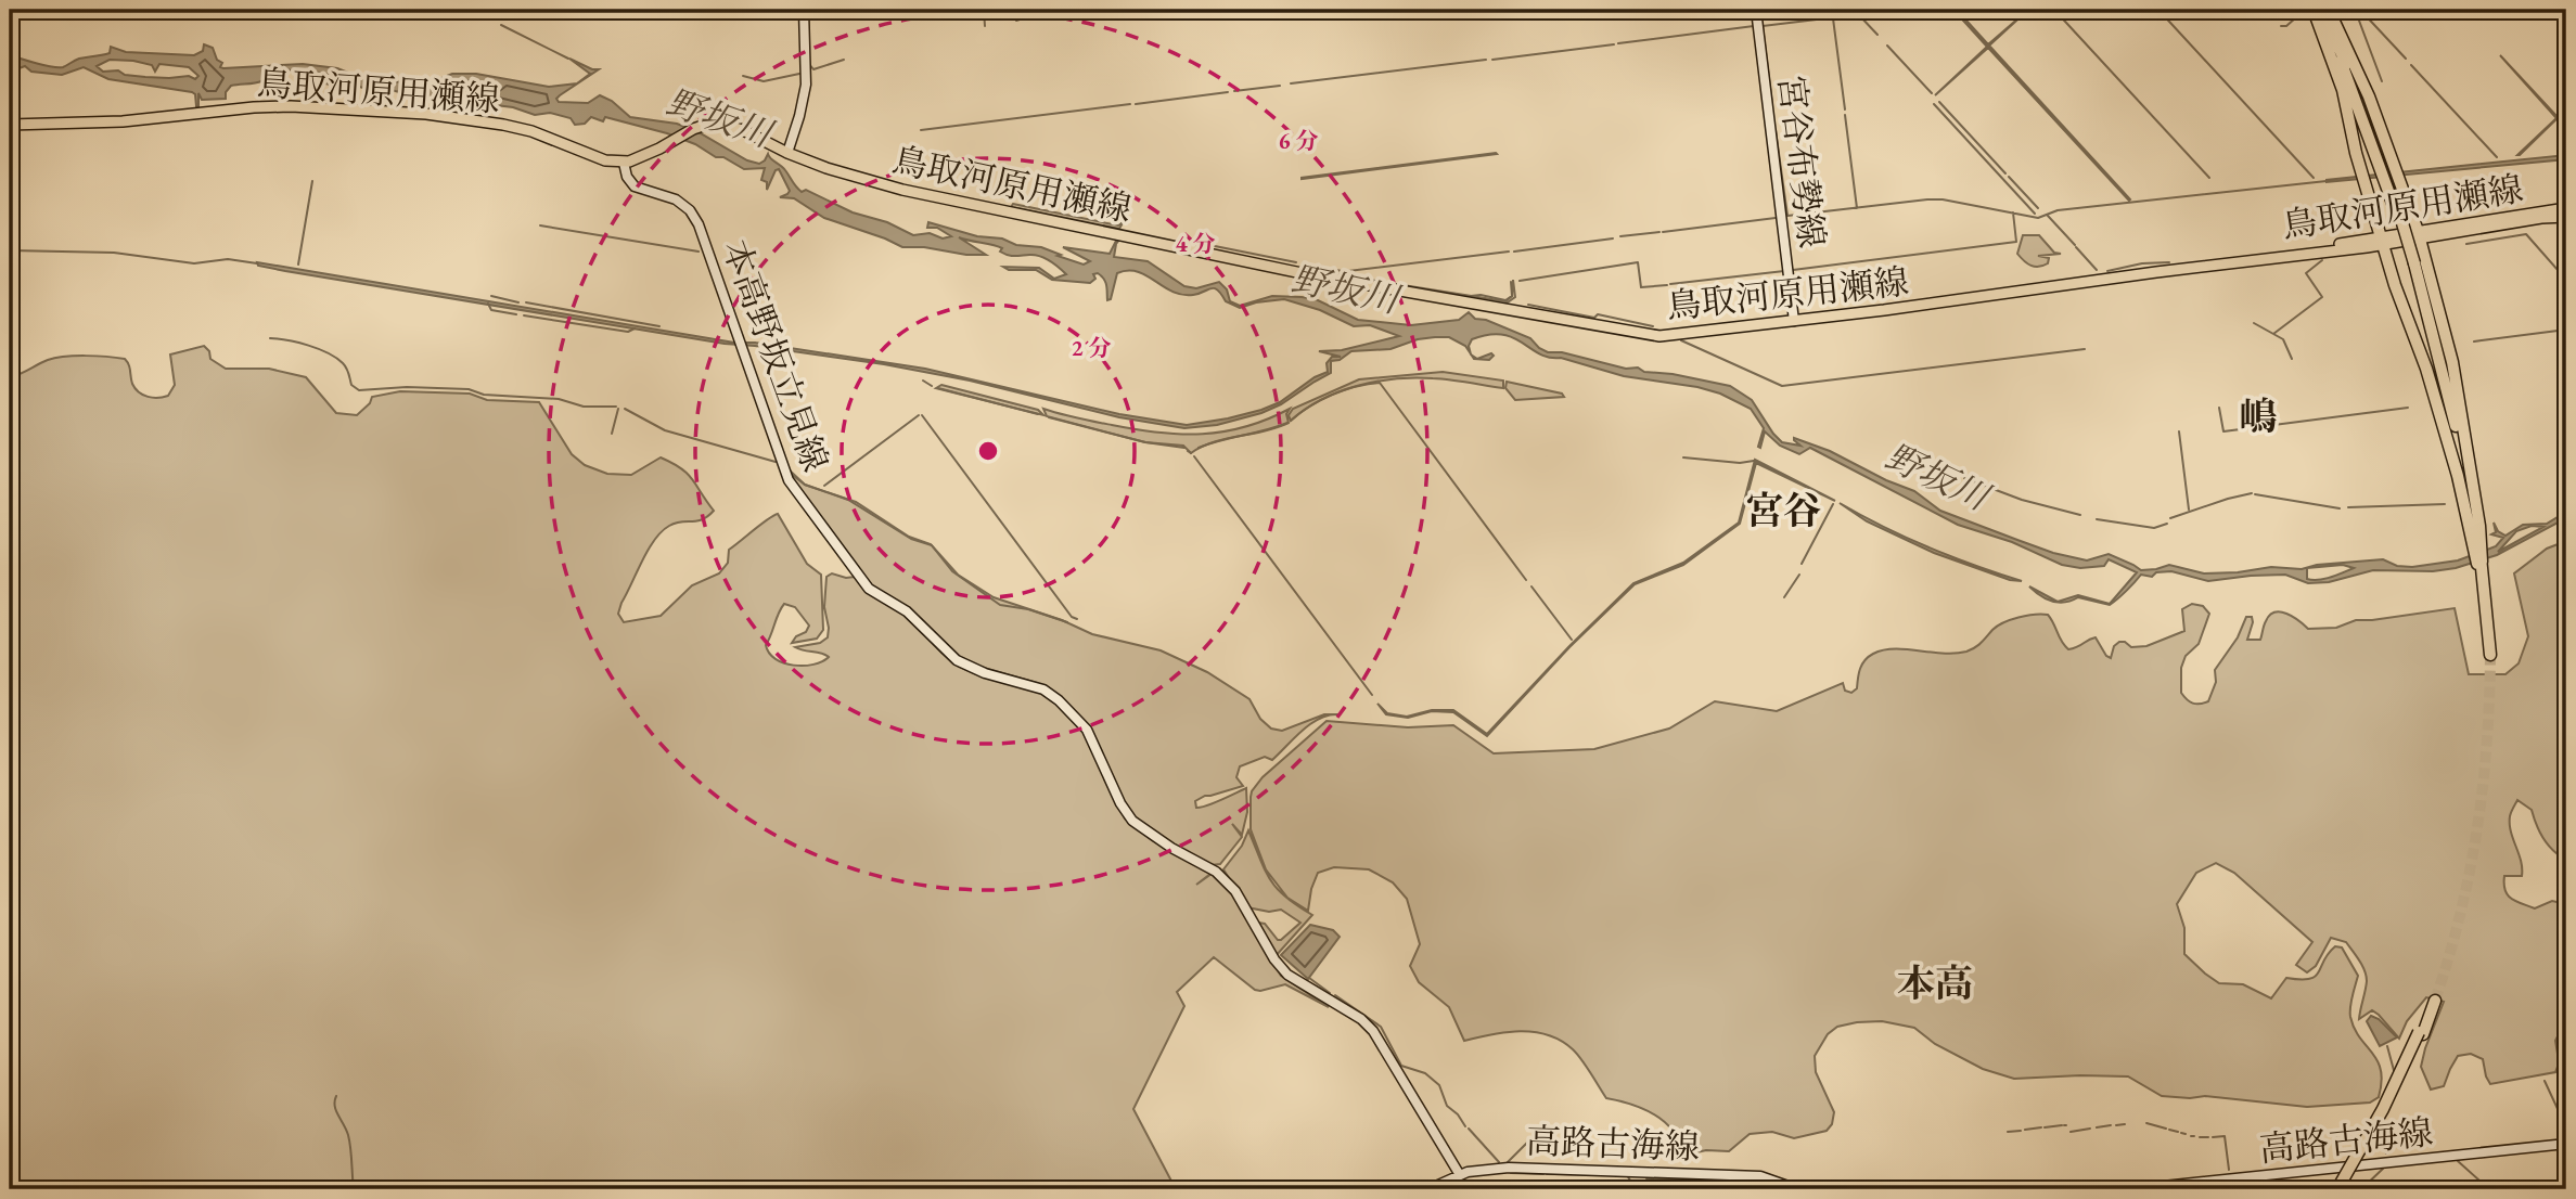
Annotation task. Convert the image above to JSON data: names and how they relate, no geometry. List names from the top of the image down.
{
  "streets": {
    "main road": ["鳥取河原用瀬線"],
    "street": ["宮谷布勢線", "本高野坂立見線", "高路古海線"]
  },
  "crossings": [
    ["鳥取河原用瀬線", "宮谷布勢線"],
    ["鳥取河原用瀬線", "本高野坂立見線"],
    ["本高野坂立見線", "高路古海線"]
  ],
  "districts": ["嶋", "宮谷", "本高"],
  "water": ["野坂川"],
  "rings": ["6 分", "4 分", "2 分"]
}
